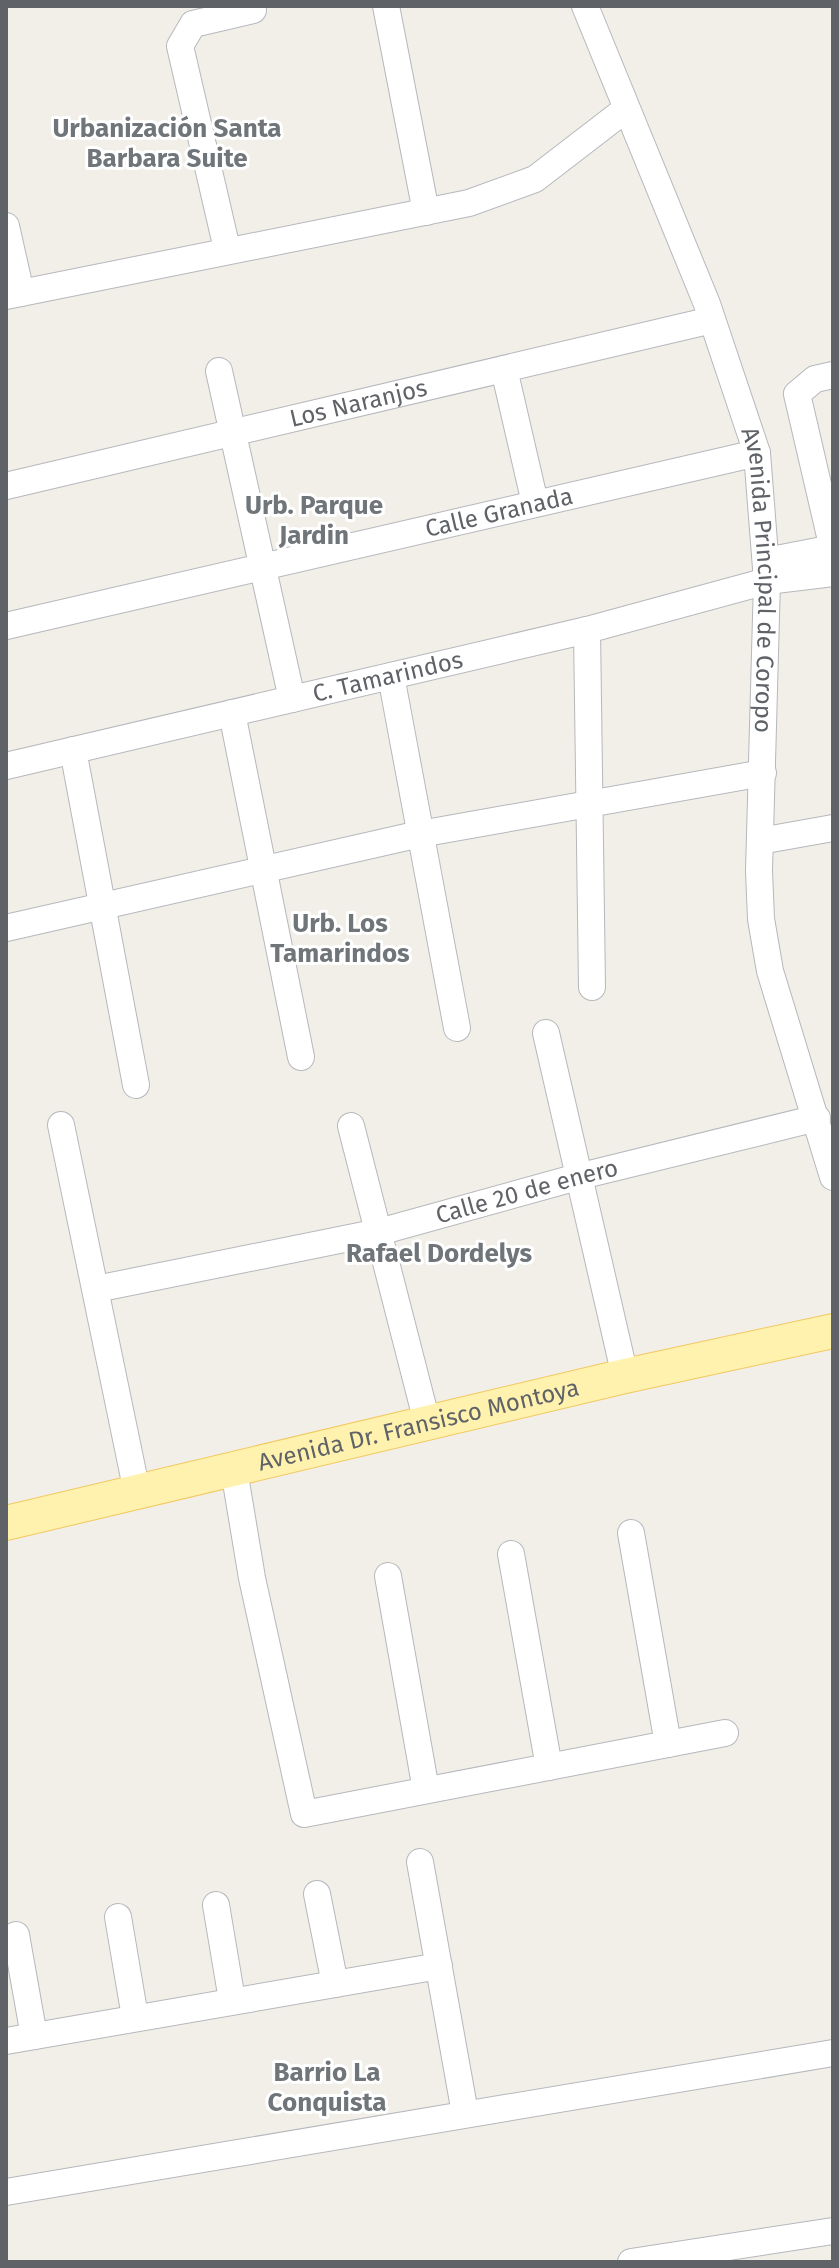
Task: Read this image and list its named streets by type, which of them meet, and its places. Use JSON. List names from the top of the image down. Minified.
{"streets":{"main road":["Avenida Dr. Fransisco Montoya"],"street":["Los Naranjos","Calle Granada","Avenida Principal de Coropo","C. Tamarindos","Calle 20 de enero"]},"crossings":[["Los Naranjos","Avenida Principal de Coropo"],["Calle Granada","Avenida Principal de Coropo"],["Avenida Principal de Coropo","C. Tamarindos"],["Avenida Principal de Coropo","Calle 20 de enero"]],"districts":["Urbanización Santa Barbara Suite","Urb. Parque Jardin","Urb. Los Tamarindos","Rafael Dordelys","Barrio La Conquista"]}
